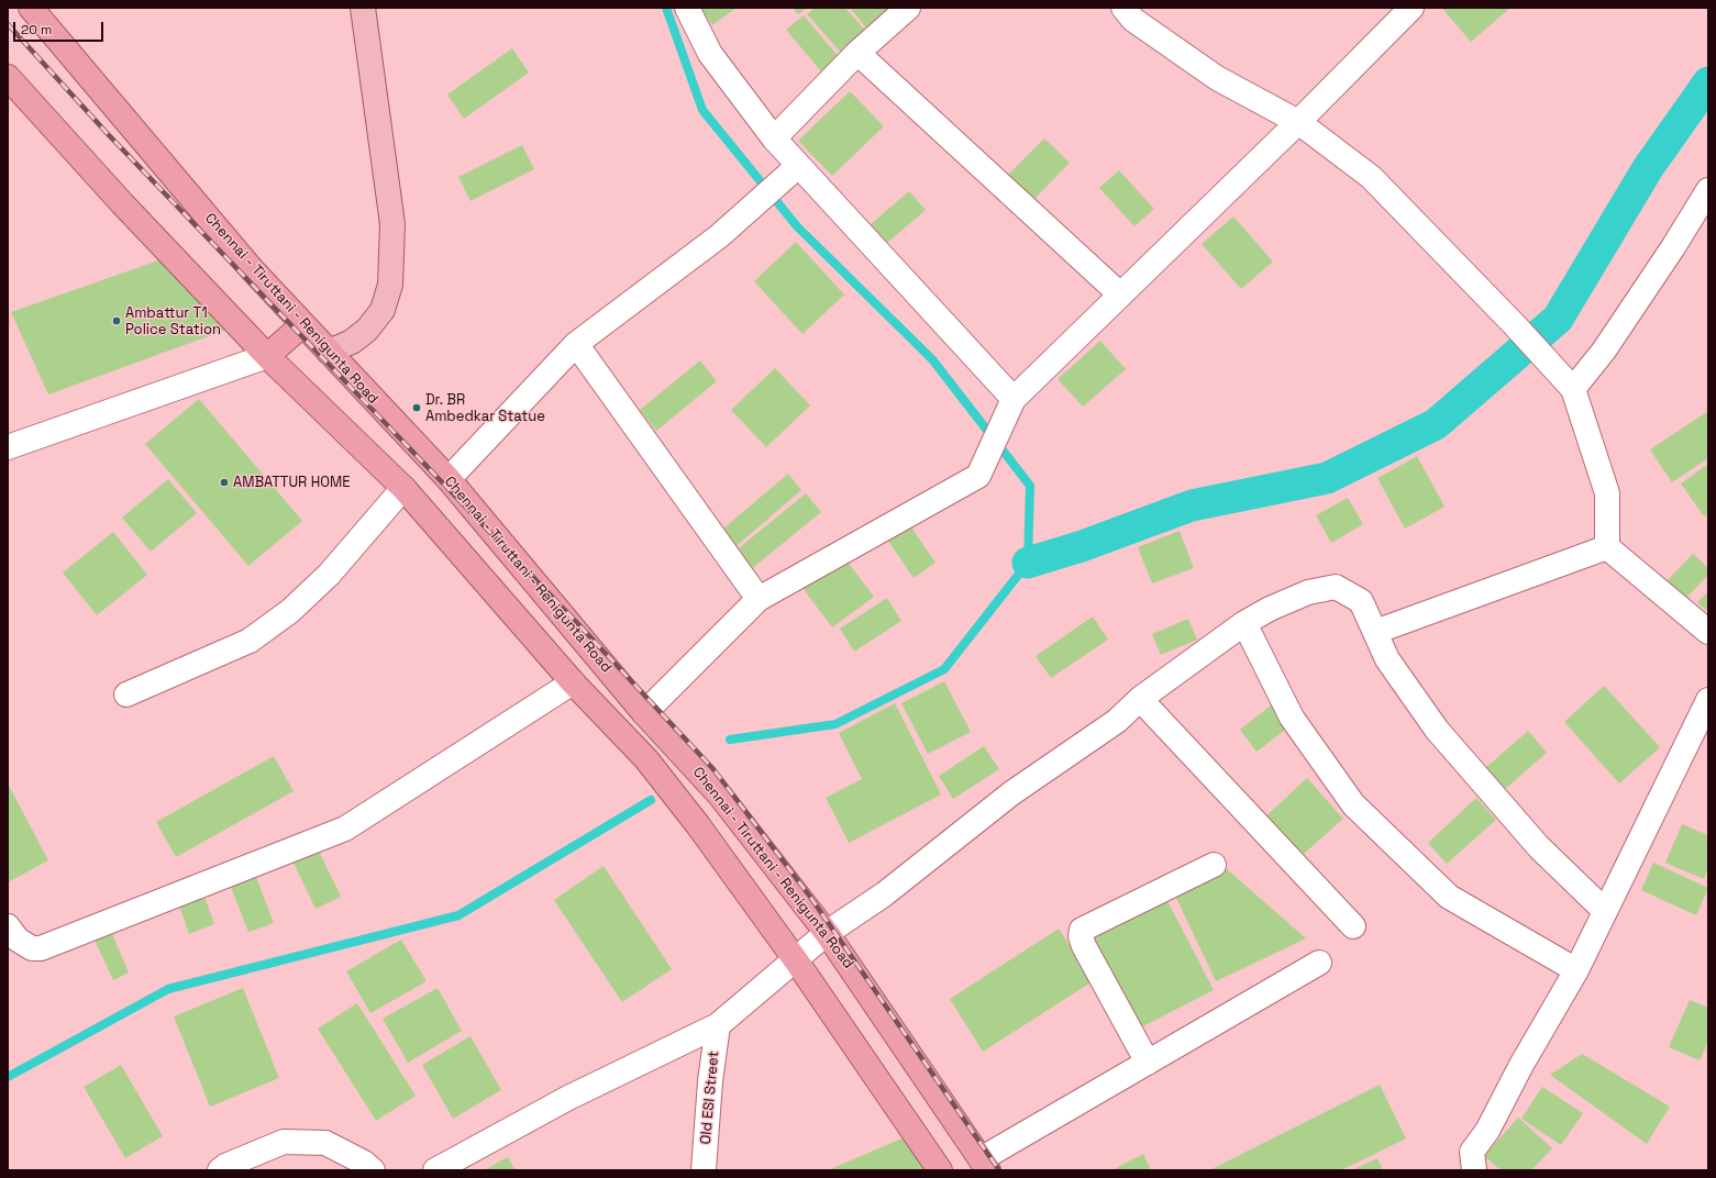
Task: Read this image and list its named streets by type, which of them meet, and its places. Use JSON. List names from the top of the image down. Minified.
{"streets":{"highway":["Chennai - Tiruttani - Renigunta Road"],"street":["Old ESI Street"]},"places":["Ambattur T1 Police Station","Dr. BR Ambedkar Statue","AMBATTUR HOME"],"scale_bar":"20 m"}
